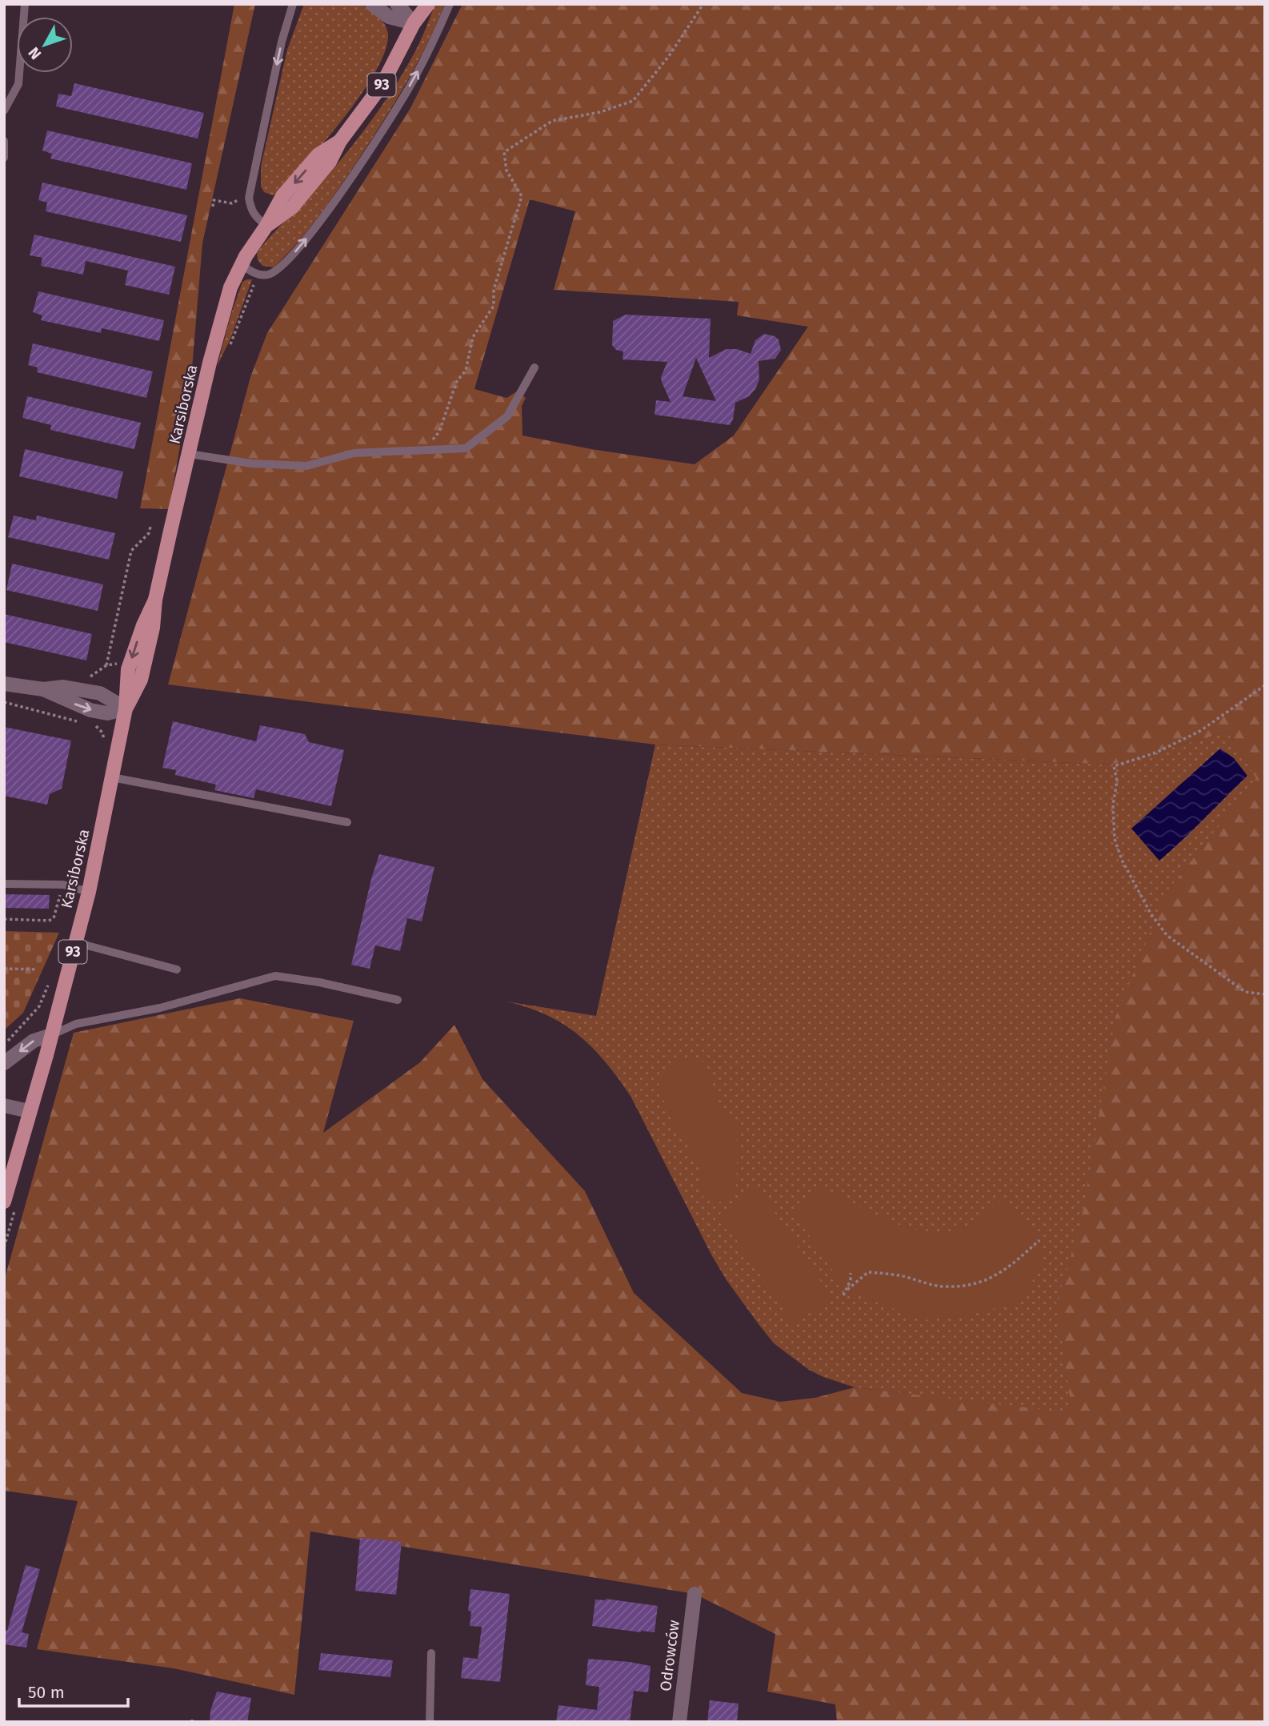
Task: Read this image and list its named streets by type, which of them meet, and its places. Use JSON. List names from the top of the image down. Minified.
{"streets":{"main road":["93","Karsiborska"],"street":["Odrowców"]},"crossings":[["93","Karsiborska"]],"scale_bar":"50 m","north":"bottom left"}
